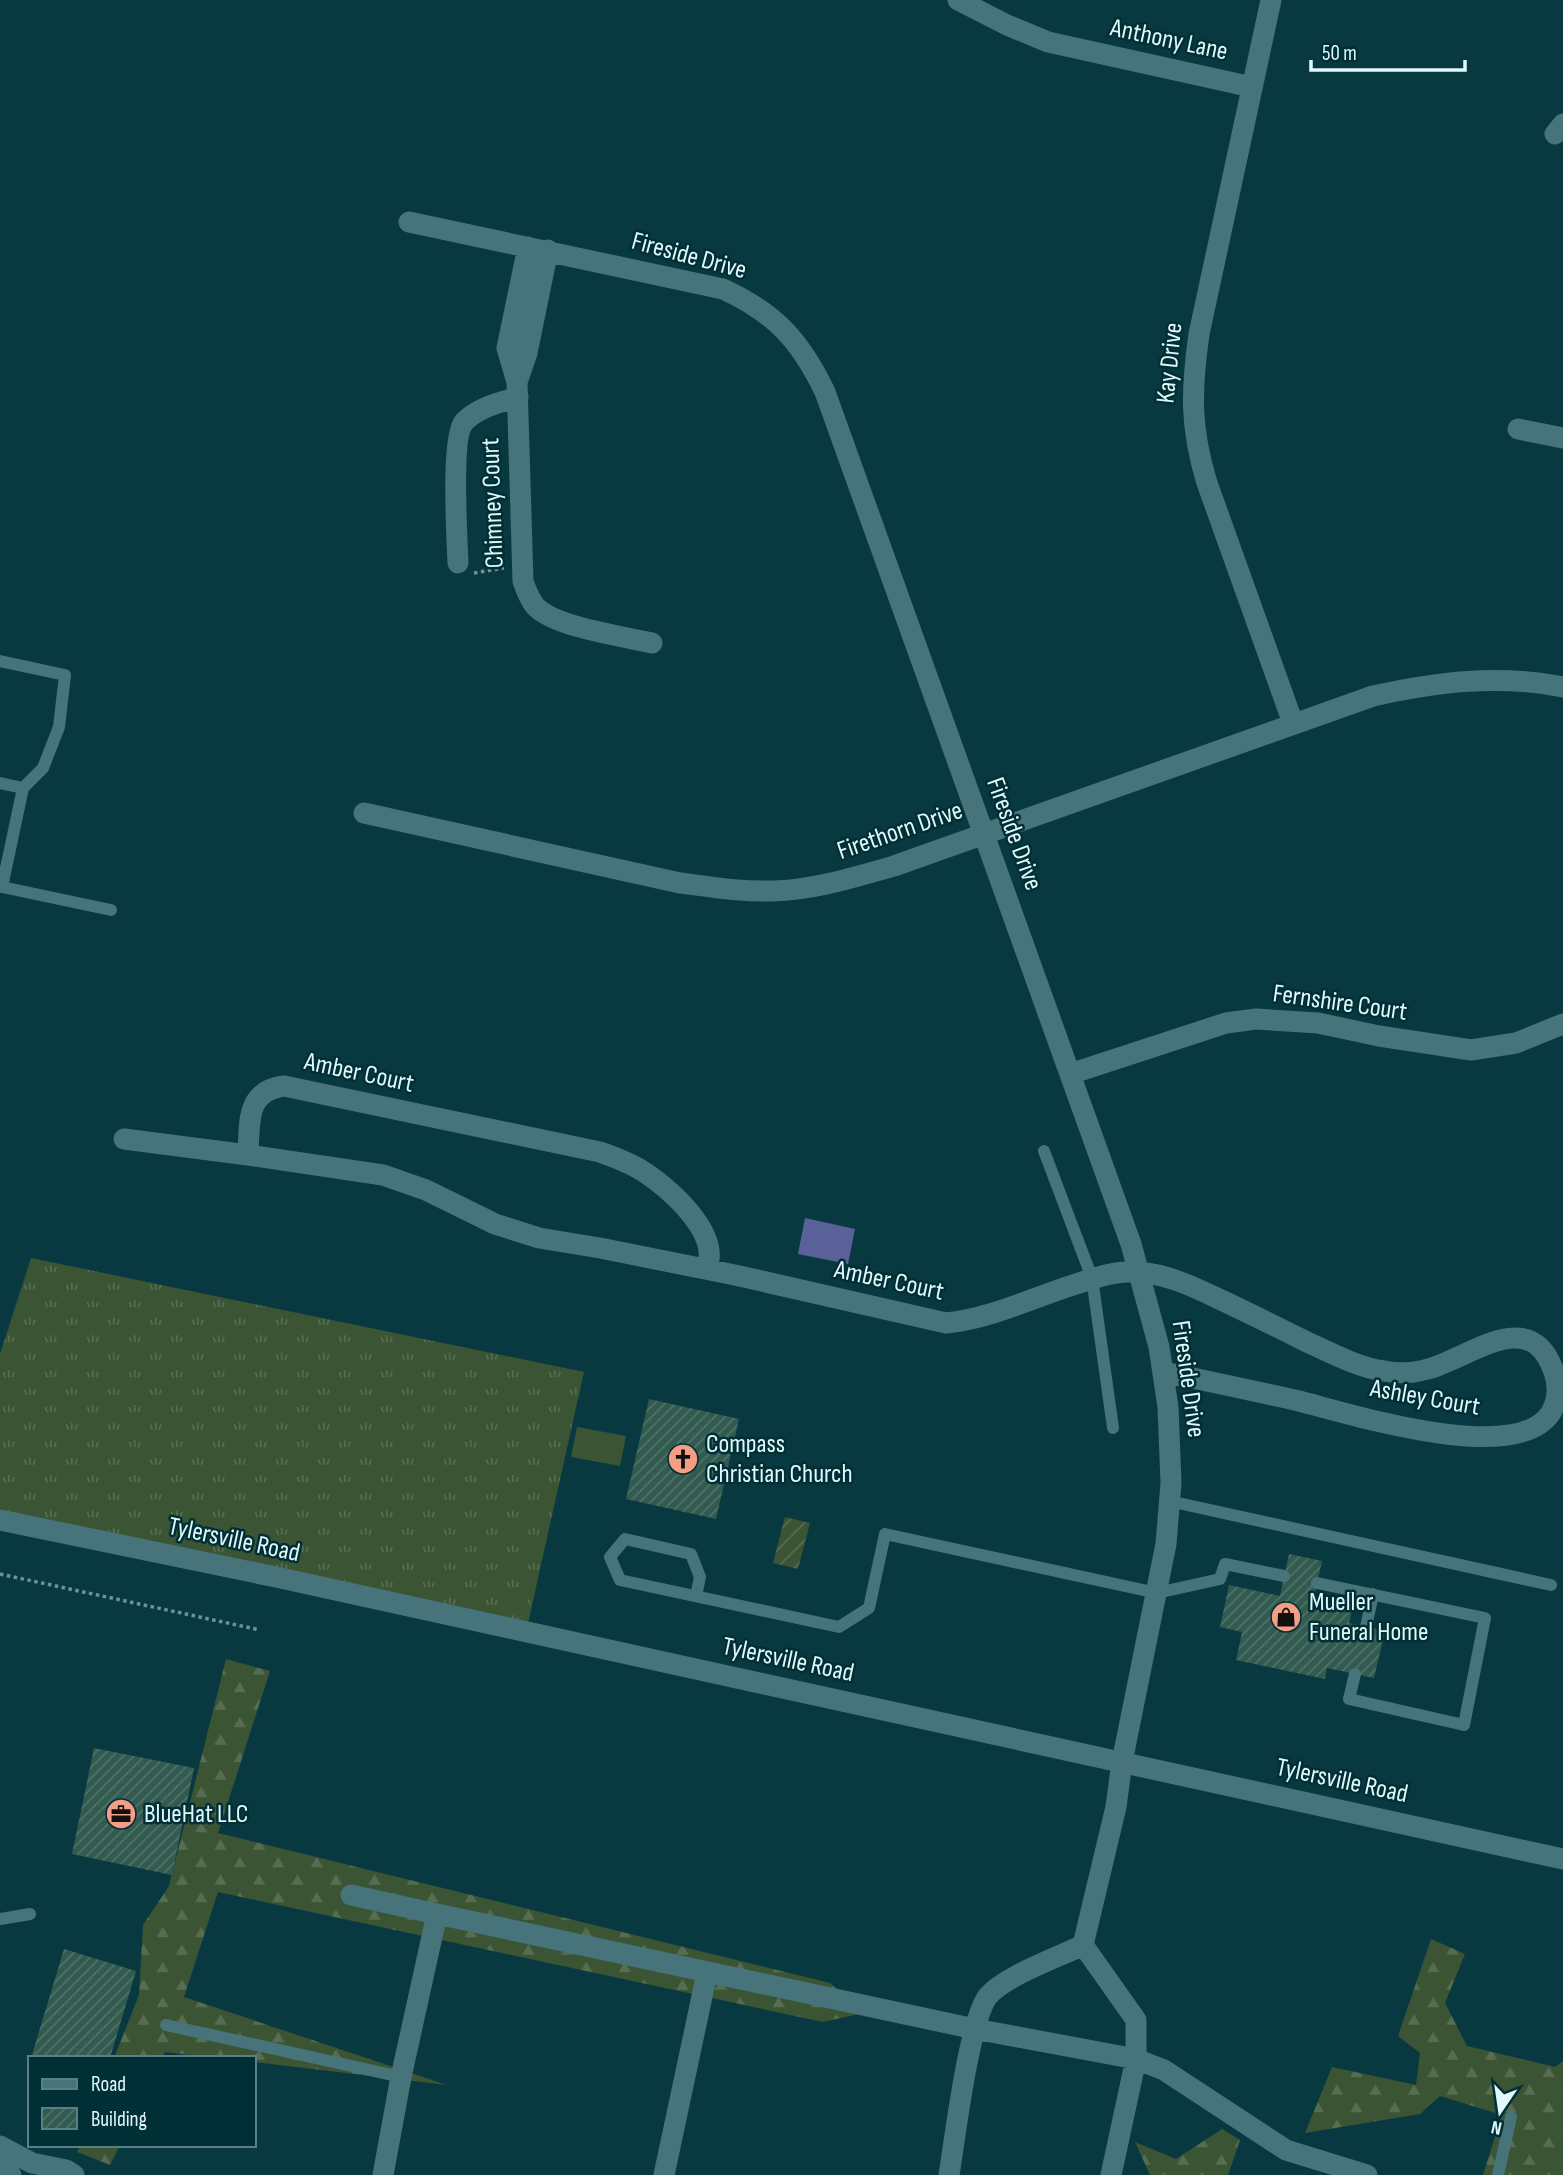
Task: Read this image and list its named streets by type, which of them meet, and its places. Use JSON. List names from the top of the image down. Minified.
{"streets":{"street":["Anthony Lane","Fireside Drive","Kay Drive","Chimney Court","Firethorn Drive","Fernshire Court","Amber Court","Ashley Court","Tylersville Road"]},"crossings":[["Anthony Lane","Kay Drive"],["Fireside Drive","Chimney Court"],["Fireside Drive","Firethorn Drive"],["Fireside Drive","Fernshire Court"],["Fireside Drive","Amber Court"],["Fireside Drive","Ashley Court"],["Fireside Drive","Tylersville Road"],["Kay Drive","Firethorn Drive"],["Amber Court","Ashley Court"]],"places":{"church":["Compass Christian Church"],"shop":["Mueller Funeral Home"],"office":["BlueHat LLC"]},"legend":["Road","Building"],"scale_bar":"50 m","north":"bottom"}
